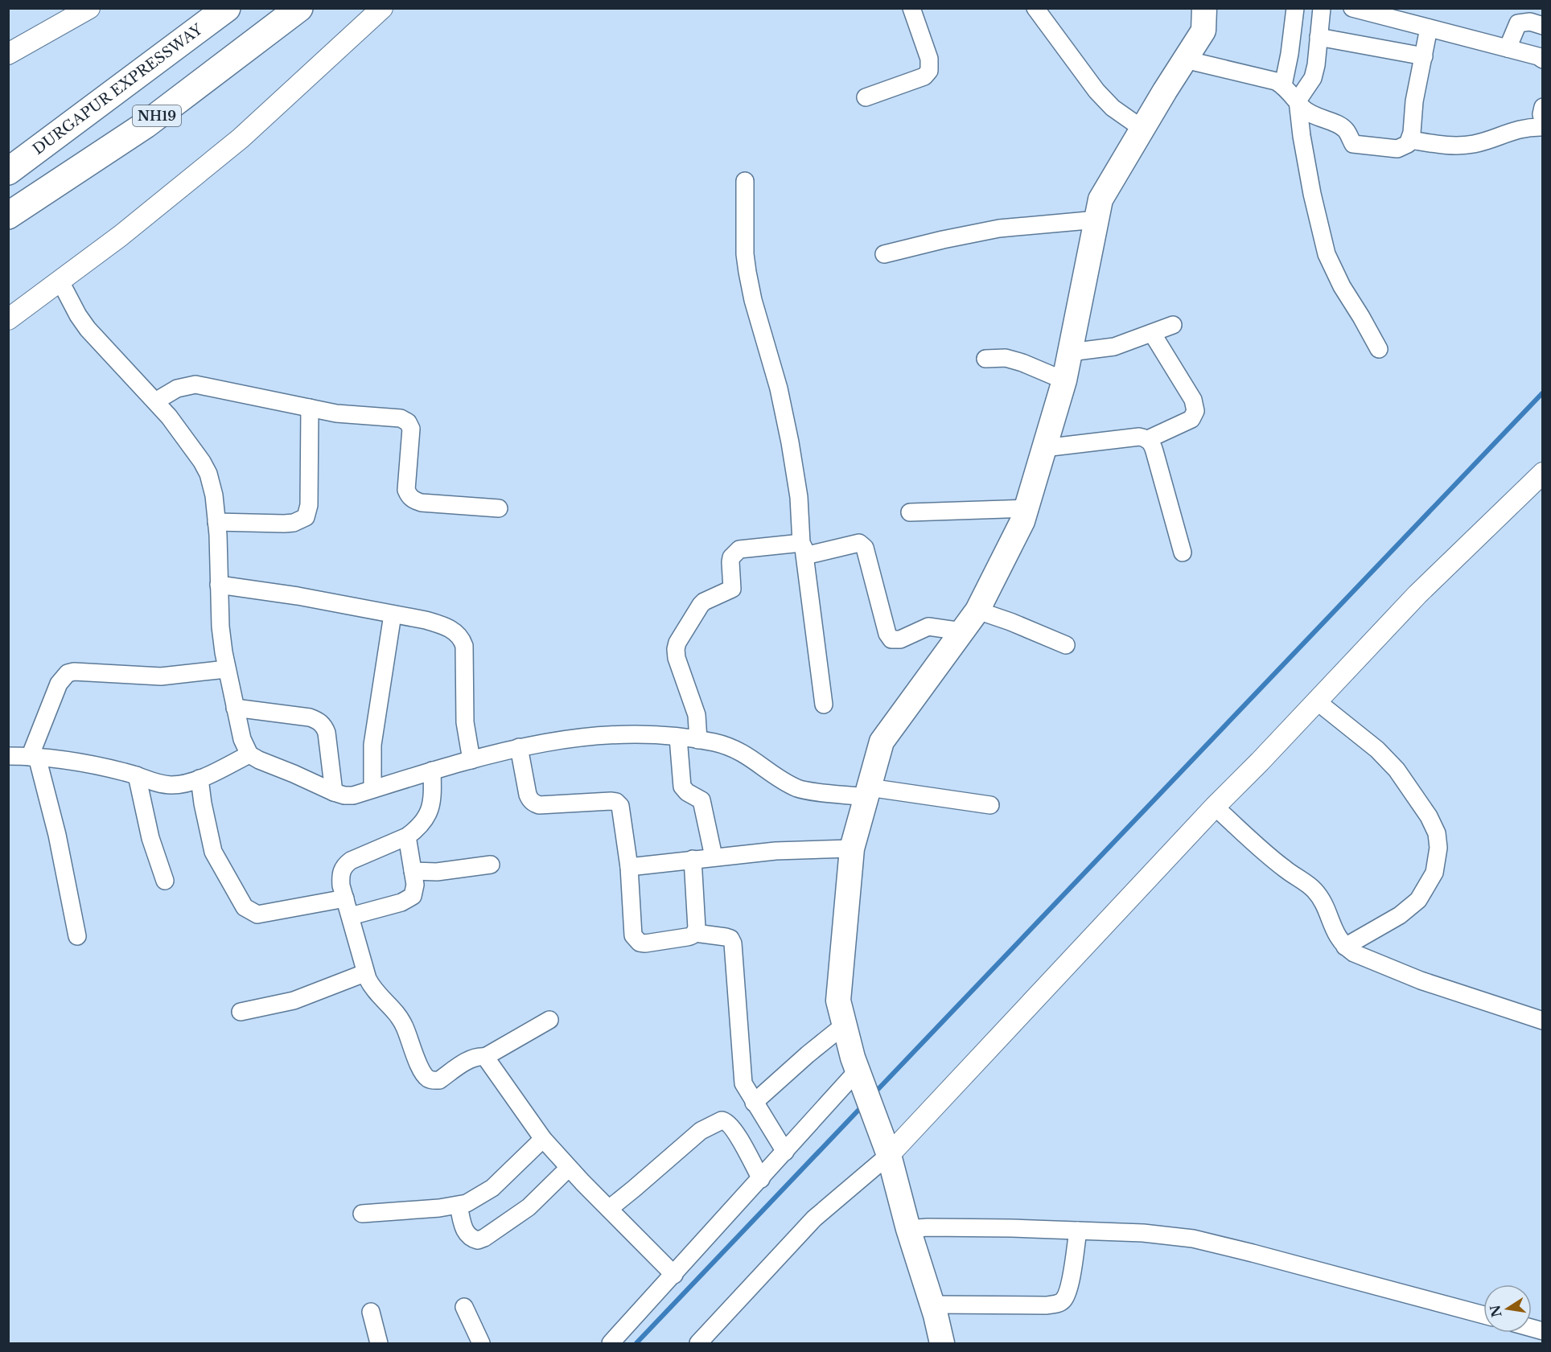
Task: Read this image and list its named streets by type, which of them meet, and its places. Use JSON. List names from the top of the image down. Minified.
{"streets":{"highway":["DURGAPUR EXPRESSWAY","NH19"]},"north":"left"}
